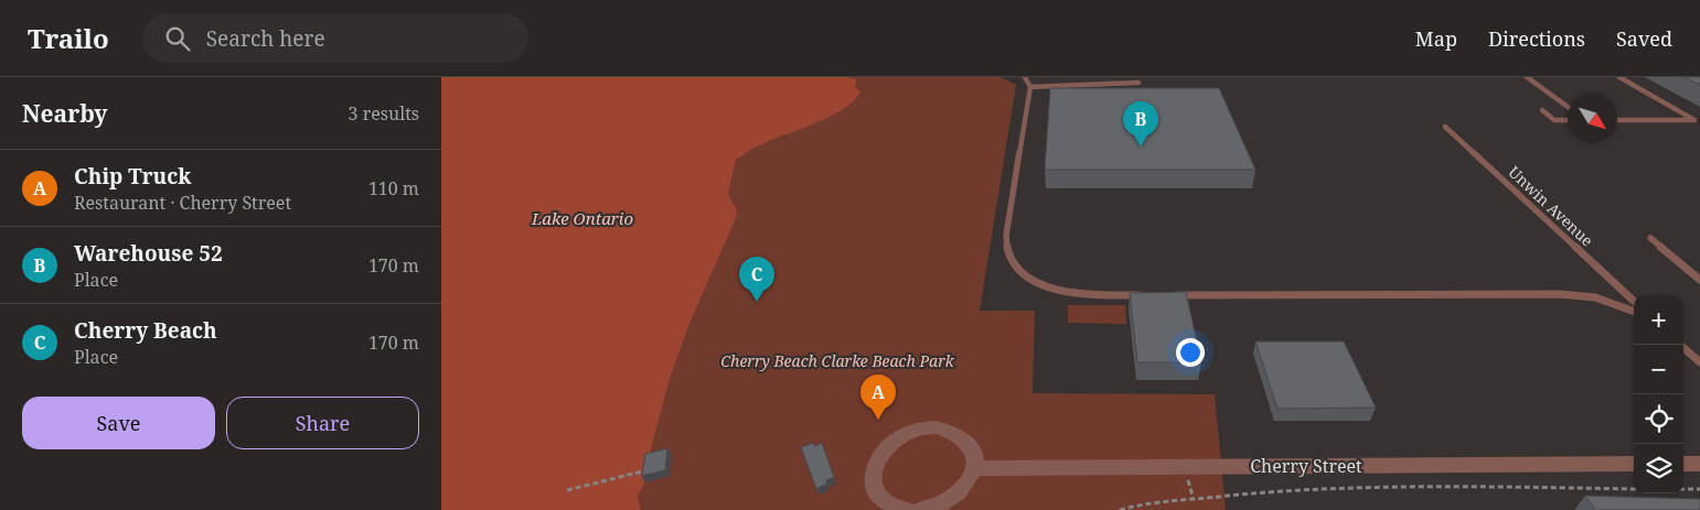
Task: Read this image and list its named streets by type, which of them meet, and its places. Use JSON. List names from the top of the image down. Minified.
{"streets":{"street":["Cherry Street"],"lane":["Unwin Avenue"]},"water":["Lake Ontario"],"parks":["Cherry Beach Clarke Beach Park"],"north":"bottom right","page":{"header":"Trailo","search":"Search here","nav":["Map","Directions","Saved"],"heading":["Nearby","3 results"],"pins":["B","C","A"],"list":[{"mark":"A","name":"Chip Truck","note":"Restaurant · Cherry Street","value":"110 m"},{"mark":"B","name":"Warehouse 52","note":"Place","value":"170 m"},{"mark":"C","name":"Cherry Beach","note":"Place","value":"170 m"}],"map_buttons":["+","−"],"buttons":["Save","Share"]}}
